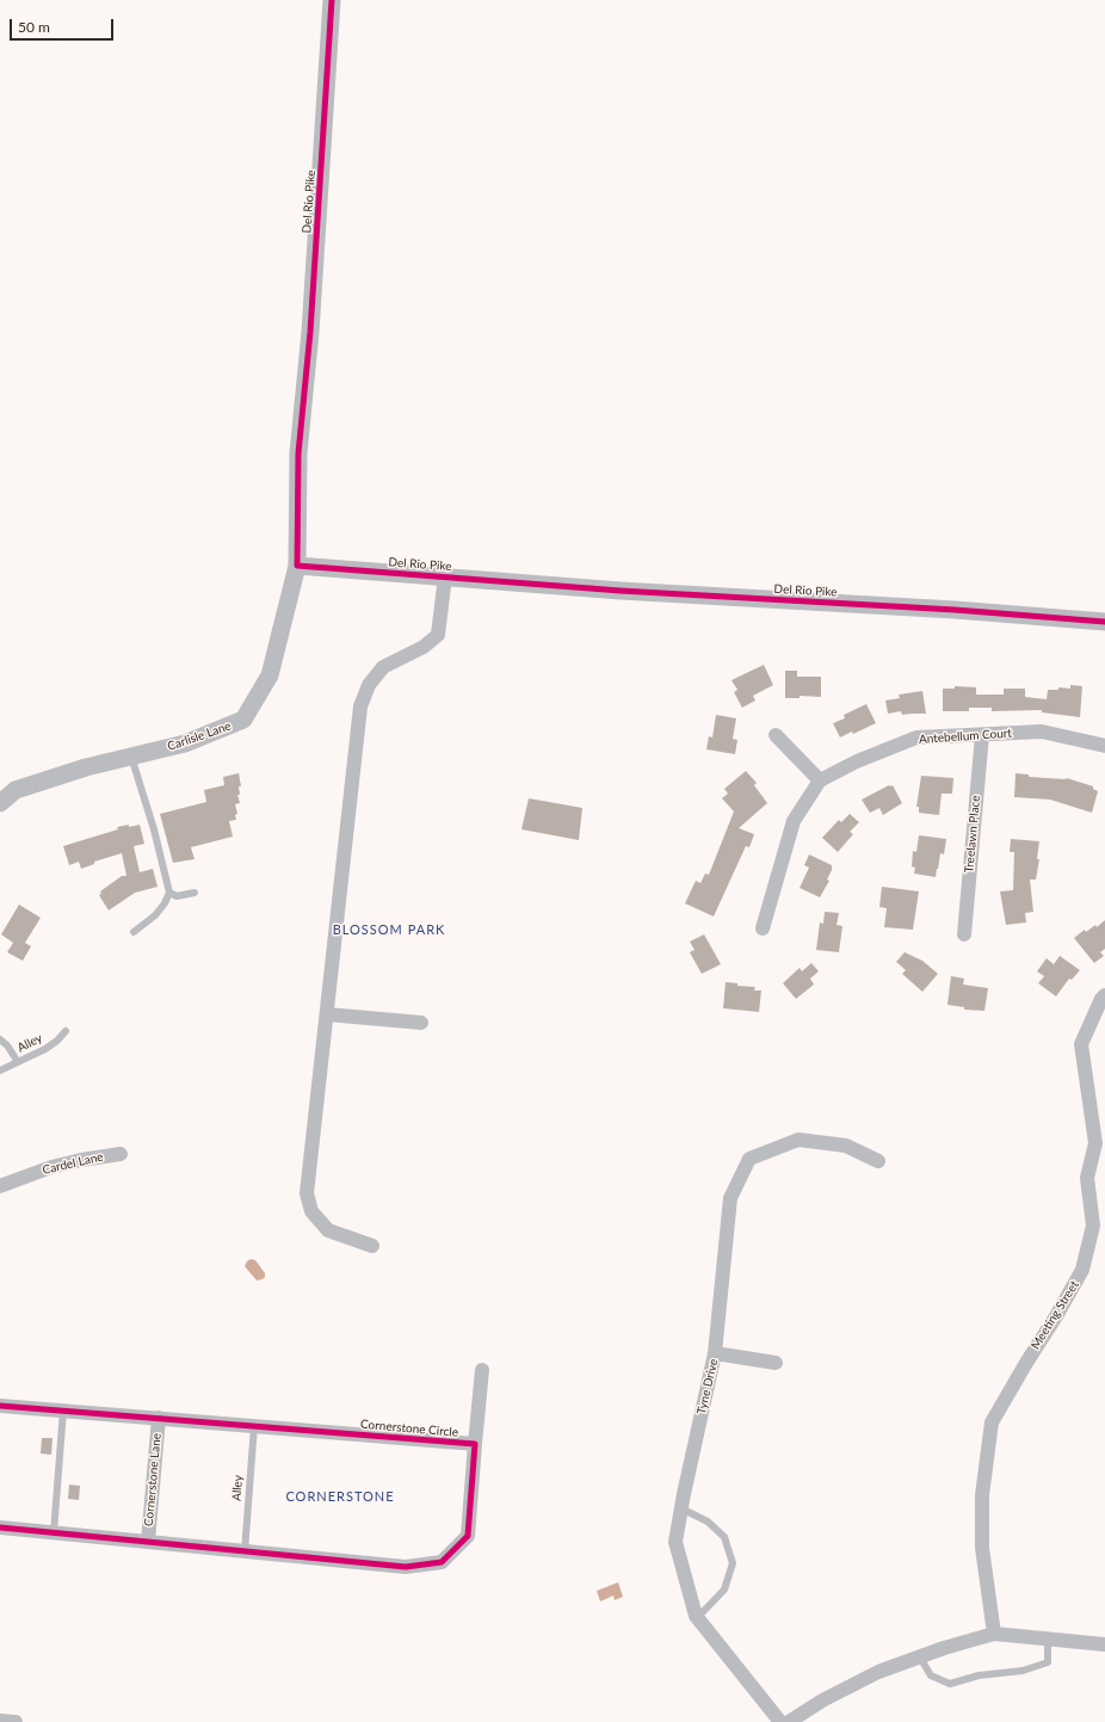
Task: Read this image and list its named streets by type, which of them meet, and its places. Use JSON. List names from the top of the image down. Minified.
{"streets":{"street":["Del Rio Pike","Carlisle Lane","Antebellum Court","Treelawn Place","Cardel Lane","Meeting Street","Tyne Drive","Cornerstone Circle","Cornerstone Lane"],"lane":["Alley"]},"crossings":[["Del Rio Pike","Carlisle Lane"],["Antebellum Court","Treelawn Place"],["Alley","Cornerstone Circle"],["Cornerstone Circle","Cornerstone Lane"]],"districts":["BLOSSOM PARK","CORNERSTONE"],"scale_bar":"50 m"}
